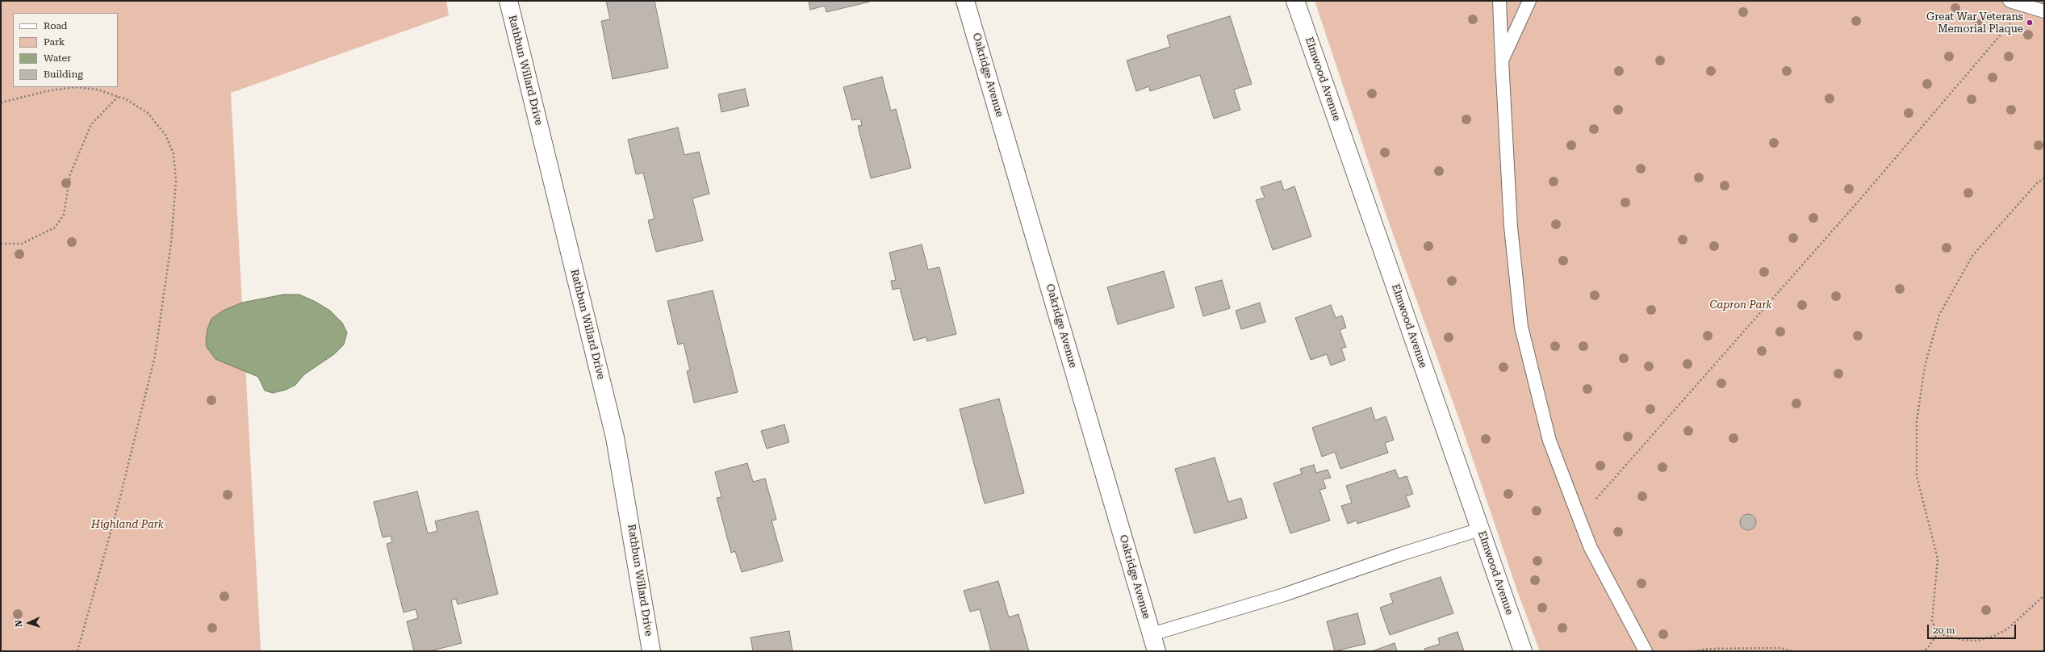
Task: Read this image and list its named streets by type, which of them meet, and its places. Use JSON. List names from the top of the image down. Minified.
{"streets":{"street":["Rathbun Willard Drive","Oakridge Avenue","Elmwood Avenue"]},"parks":["Capron Park","Highland Park"],"places":["Great War Veterans Memorial Plaque"],"legend":["Road","Park","Water","Building"],"scale_bar":"20 m","north":"left"}
